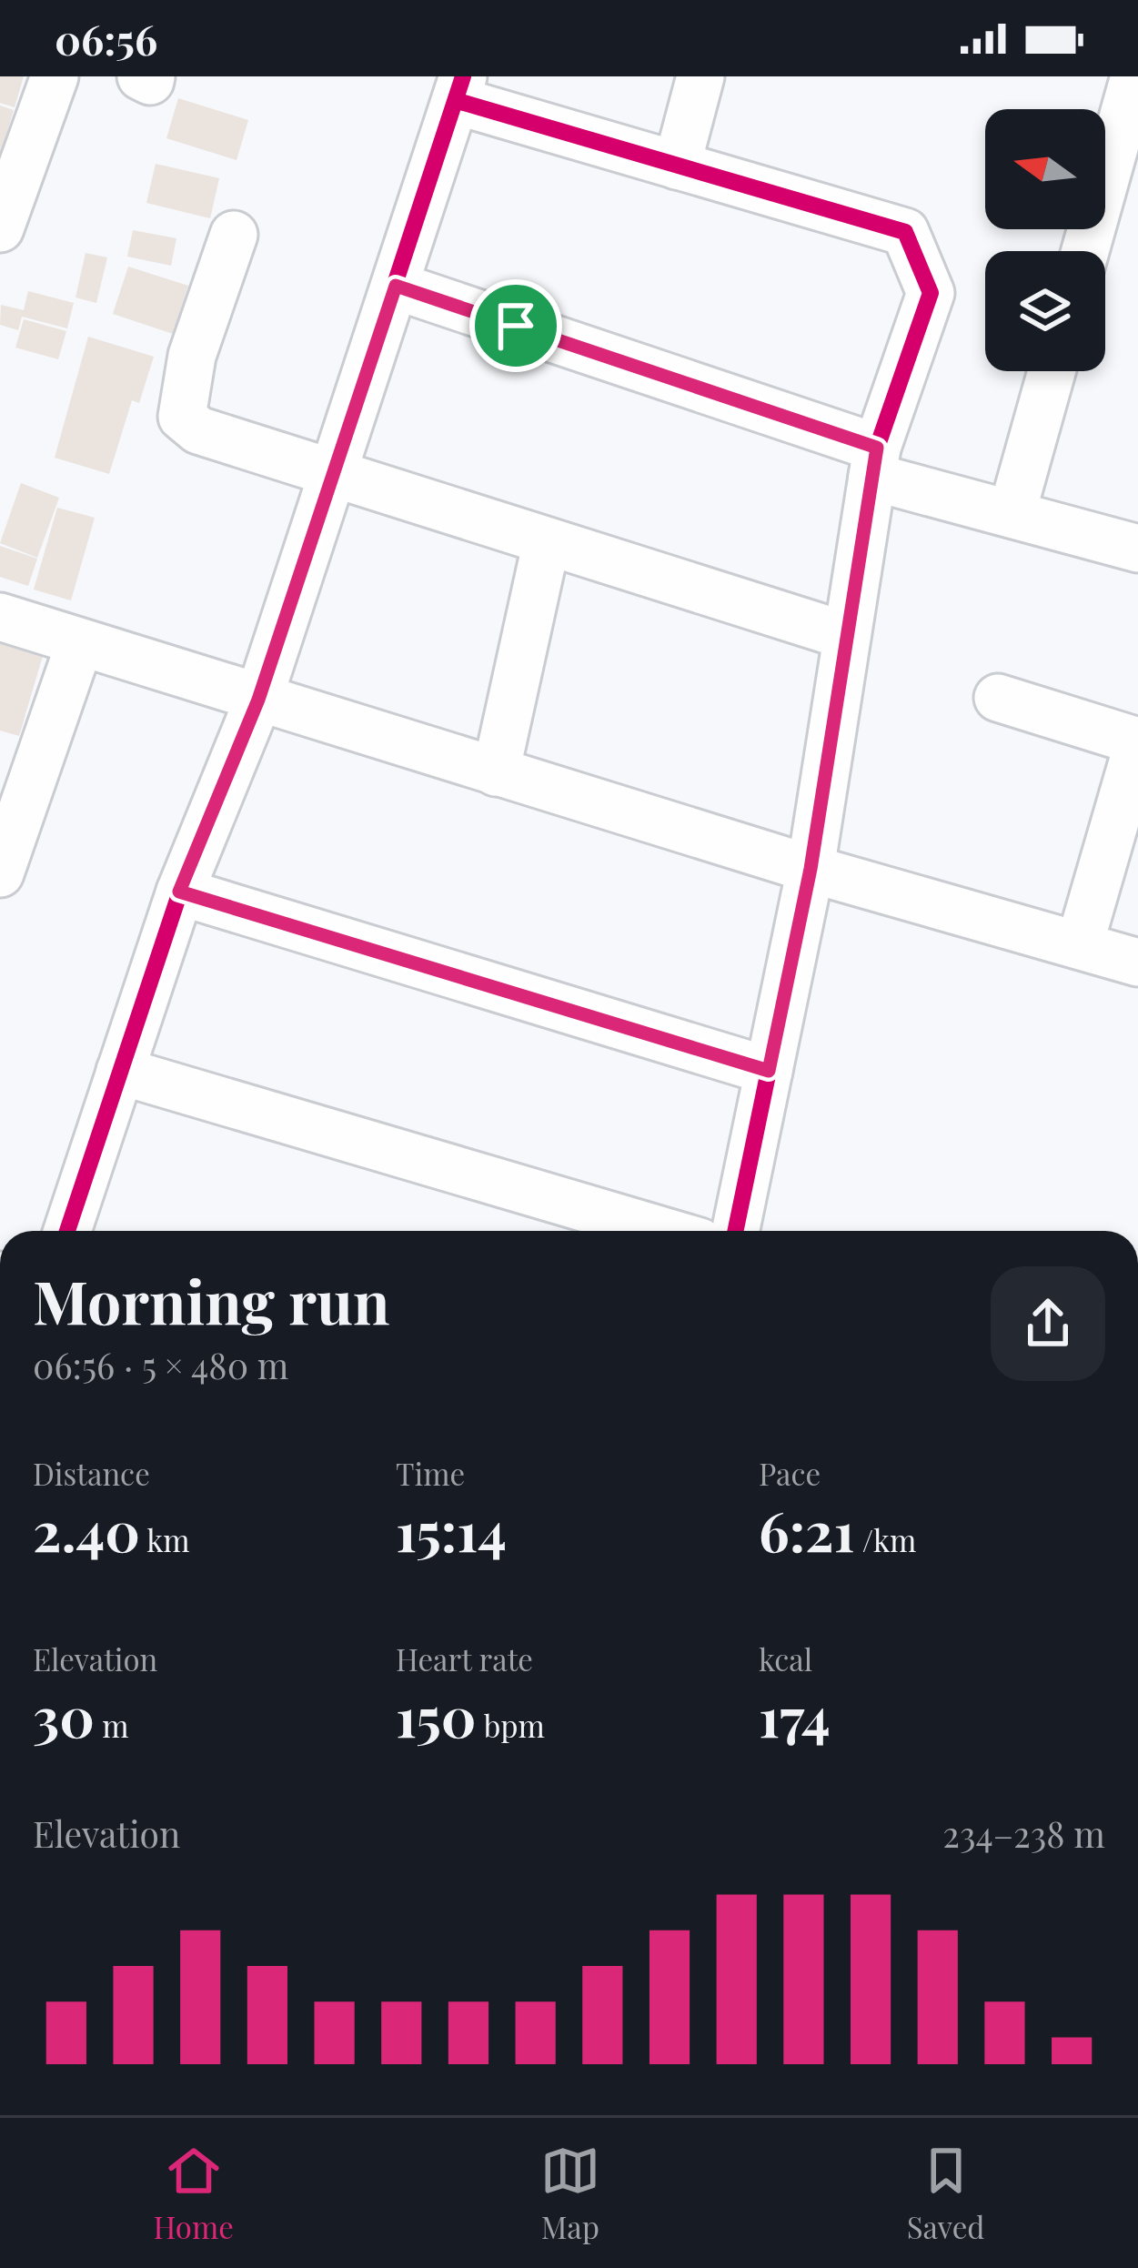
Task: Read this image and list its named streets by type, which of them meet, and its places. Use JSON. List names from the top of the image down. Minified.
{"north":"left","page":{"status":"06:56","heading":["Morning run","06:56 · 5 × 480 m"],"stats":[["Distance","2.40 km"],["Time","15:14"],["Pace","6:21 /km"],["Elevation","30 m"],["Heart rate","150 bpm"],["kcal","174"]],"chart":["Elevation","234–238 m"],"tabs":["Home","Map","Saved"]}}
